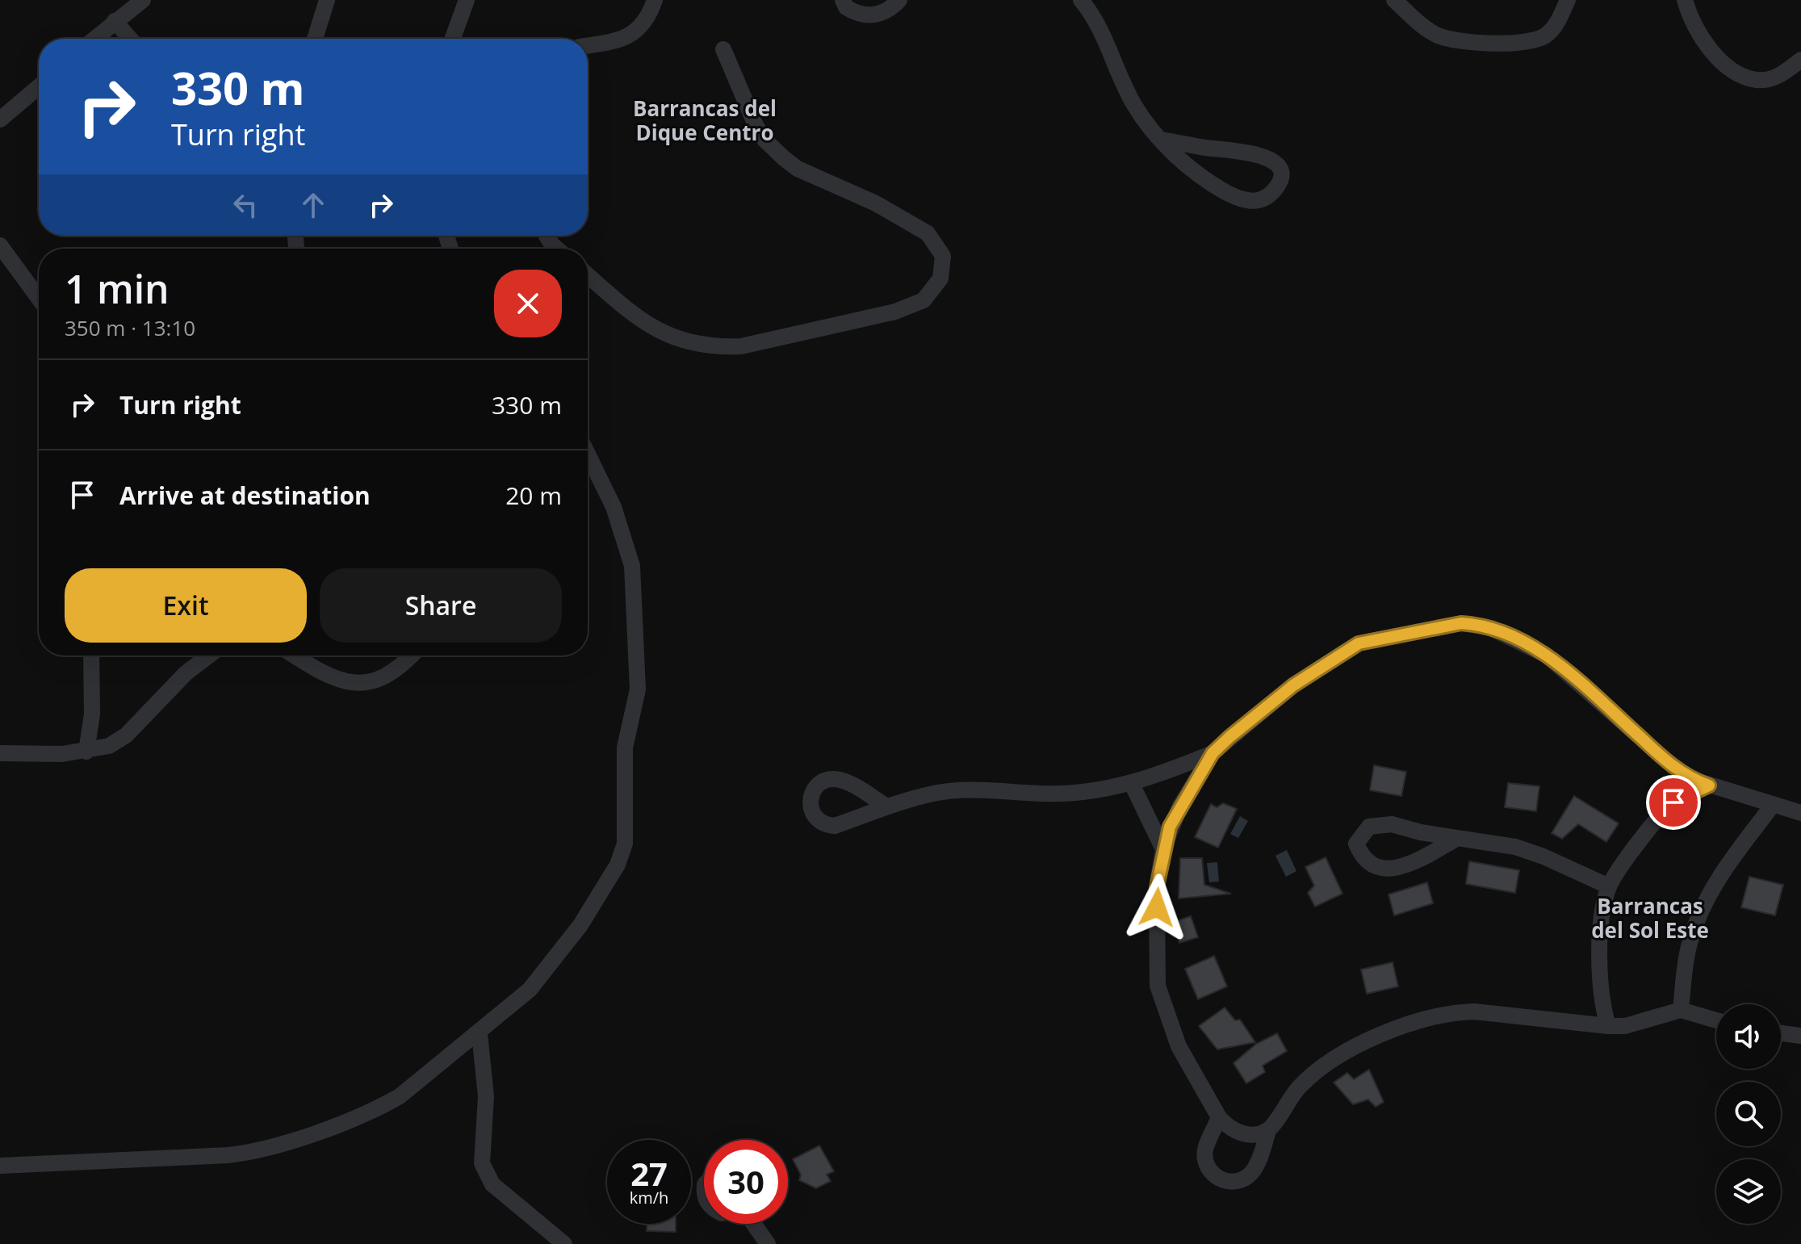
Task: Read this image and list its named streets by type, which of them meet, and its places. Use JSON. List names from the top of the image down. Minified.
{"districts":["Barrancas del Dique Centro","Barrancas del Sol Este"],"page":{"turn":["330 m","Turn right"],"heading":["1 min","350 m · 13:10"],"list":[{"name":"Turn right","value":"330 m"},{"name":"Arrive at destination","value":"20 m"}],"buttons":["Exit","Share"],"speed":"27 km/h","limit":"30"}}
